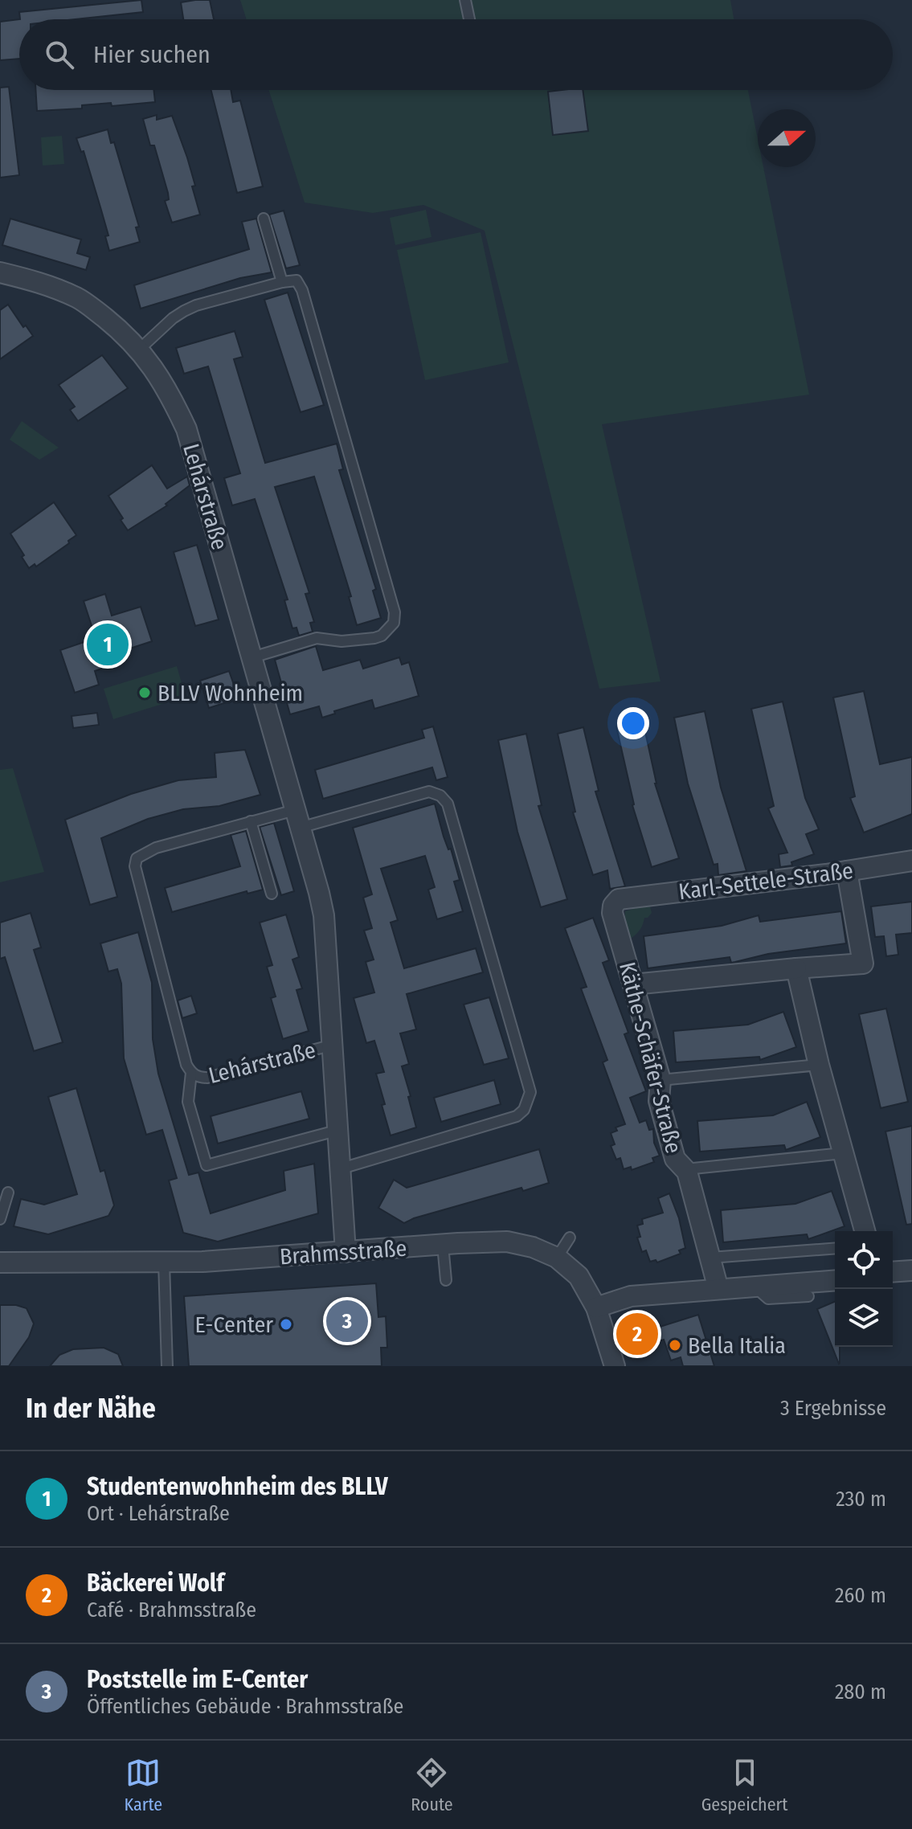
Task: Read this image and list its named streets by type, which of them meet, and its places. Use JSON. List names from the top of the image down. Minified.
{"streets":{"street":["Lehárstraße","Karl-Settele-Straße","Käthe-Schäfer-Straße","Brahmsstraße"]},"crossings":[["Lehárstraße","Brahmsstraße"],["Karl-Settele-Straße","Käthe-Schäfer-Straße"]],"places":["BLLV Wohnheim","E-Center","Bella Italia"],"north":"right","page":{"search":"Hier suchen","pins":["1","3","2"],"heading":["In der Nähe","3 Ergebnisse"],"list":[{"mark":"1","name":"Studentenwohnheim des BLLV","note":"Ort · Lehárstraße","value":"230 m"},{"mark":"2","name":"Bäckerei Wolf","note":"Café · Brahmsstraße","value":"260 m"},{"mark":"3","name":"Poststelle im E-Center","note":"Öffentliches Gebäude · Brahmsstraße","value":"280 m"}],"nav":["Karte","Route","Gespeichert"]}}
